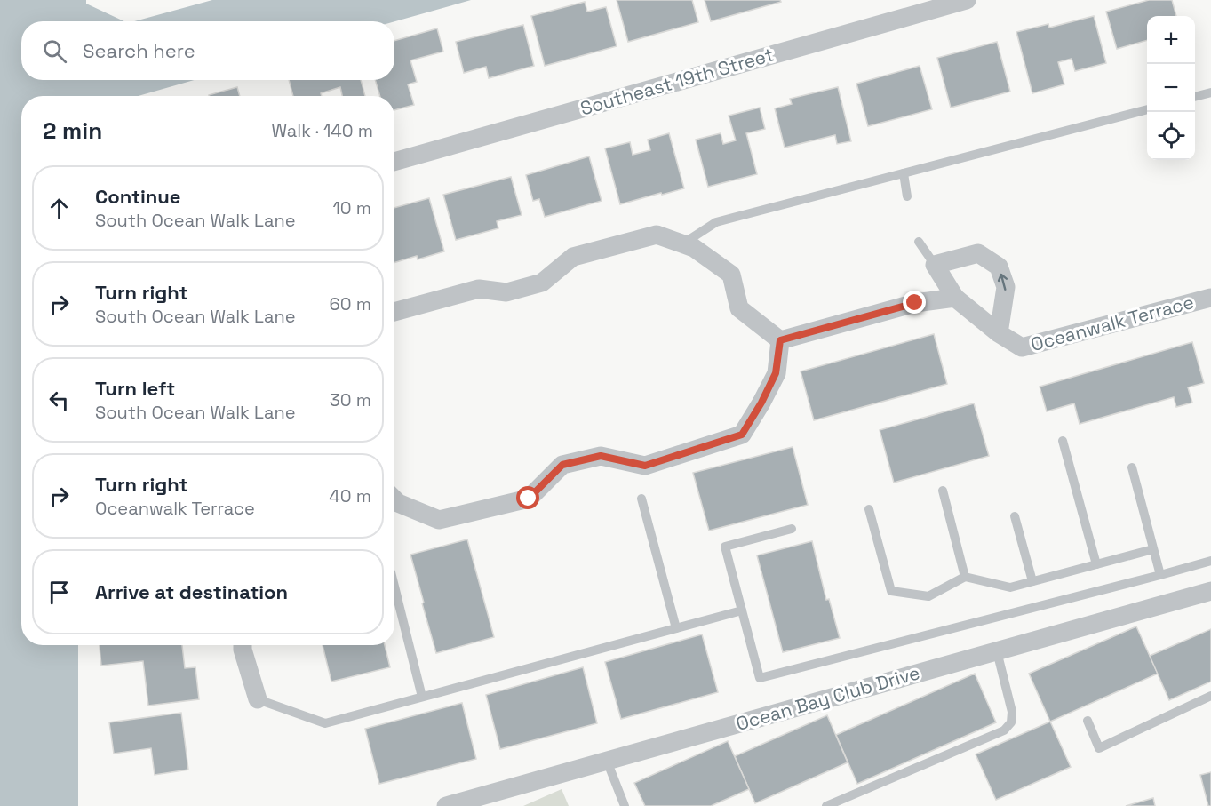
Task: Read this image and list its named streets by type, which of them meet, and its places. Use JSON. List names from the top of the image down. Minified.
{"streets":{"street":["Southeast 19th Street","Oceanwalk Terrace","Ocean Bay Club Drive"]},"page":{"map_buttons":["+","−"],"search":"Search here","heading":["2 min","Walk · 140 m"],"list":[["Continue","South Ocean Walk Lane","10 m"],["Turn right","South Ocean Walk Lane","60 m"],["Turn left","South Ocean Walk Lane","30 m"],["Turn right","Oceanwalk Terrace","40 m"],"Arrive at destination"]}}
